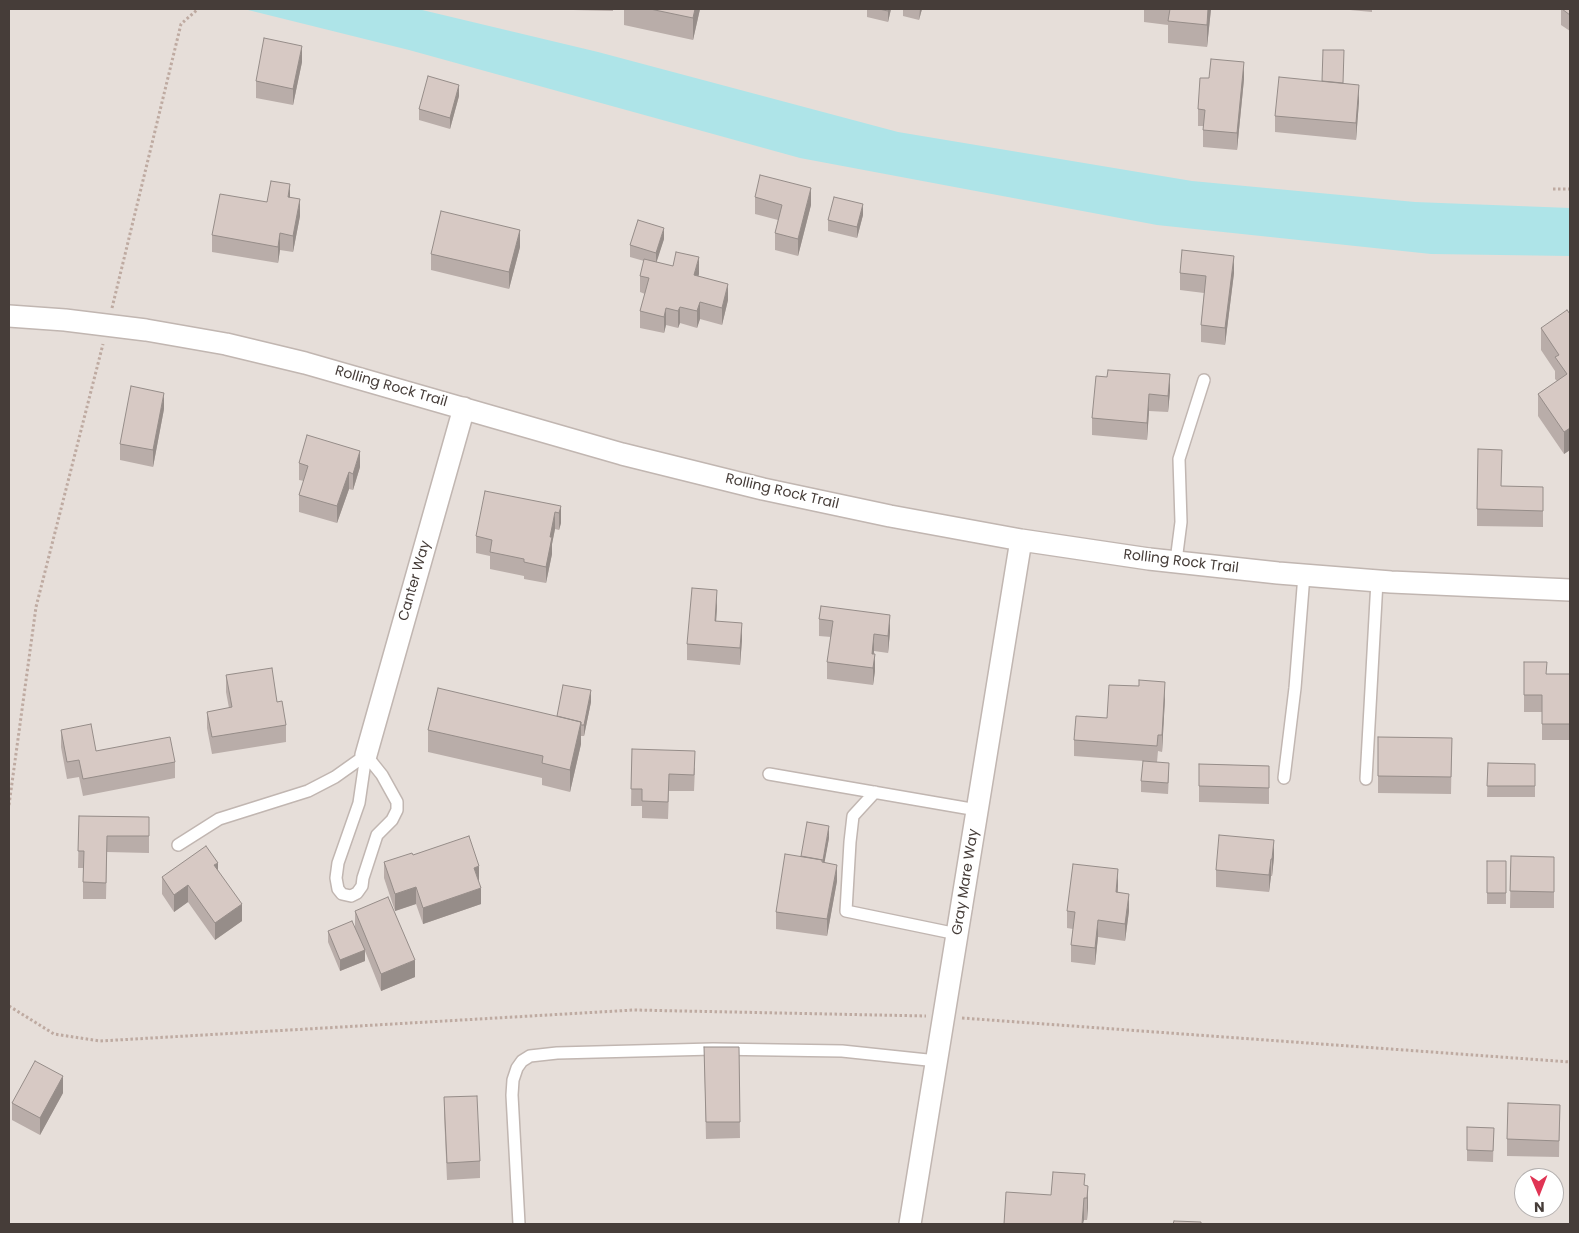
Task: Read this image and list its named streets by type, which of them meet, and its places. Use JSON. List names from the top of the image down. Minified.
{"streets":{"street":["Rolling Rock Trail","Canter Way","Gray Mare Way"]},"crossings":[["Rolling Rock Trail","Canter Way"],["Rolling Rock Trail","Gray Mare Way"]],"north":"bottom"}
